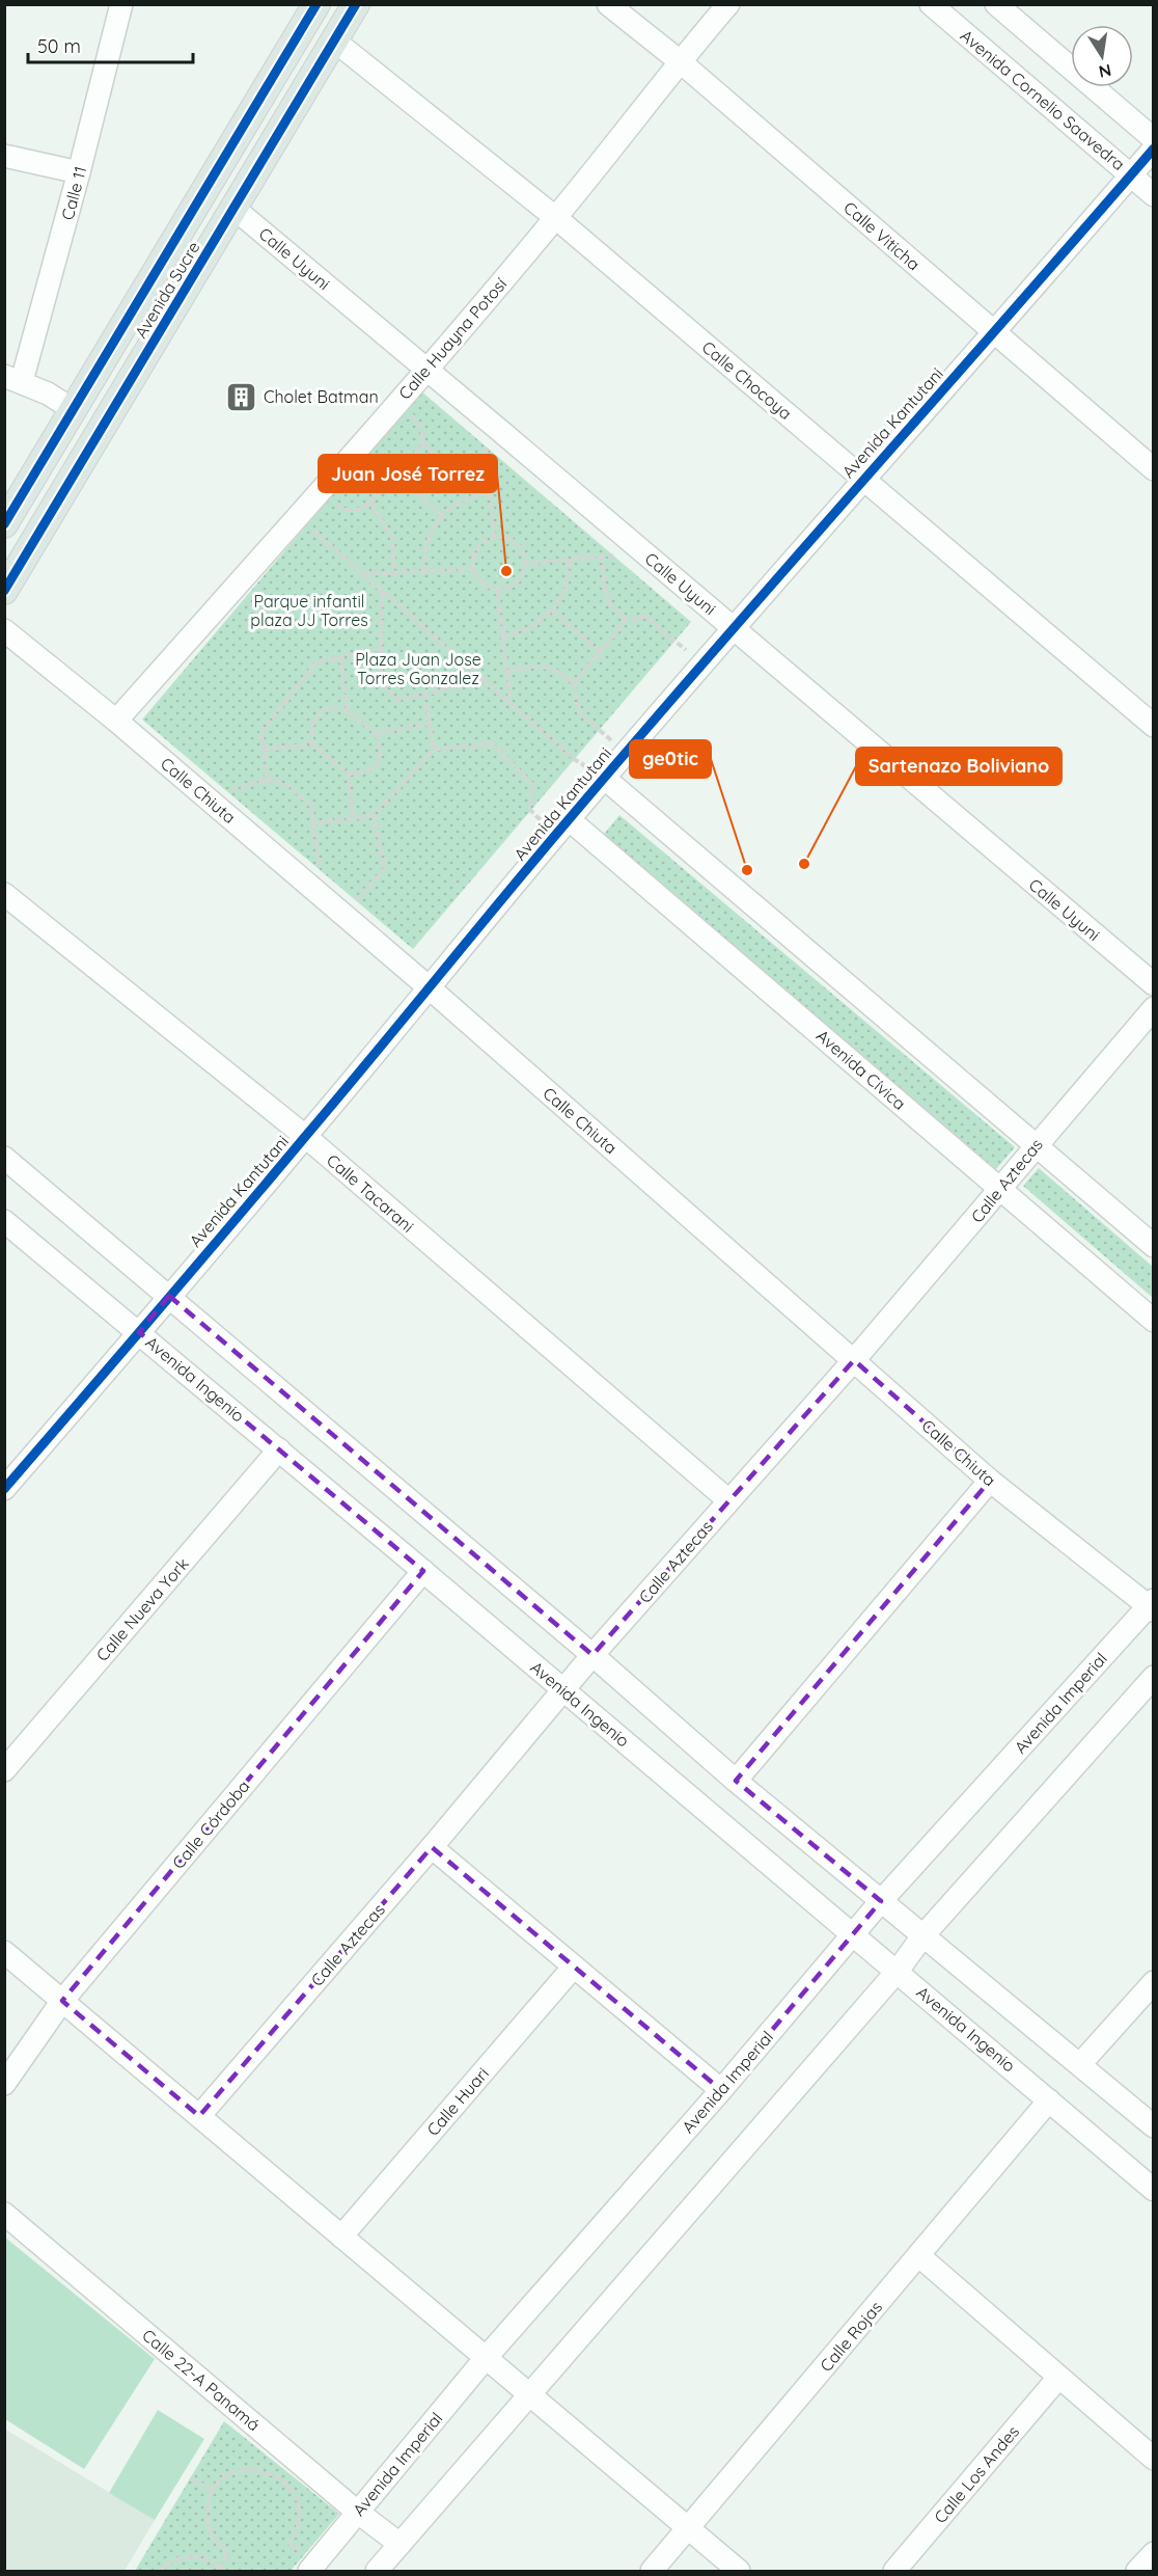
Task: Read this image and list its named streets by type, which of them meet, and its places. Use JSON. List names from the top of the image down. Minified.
{"streets":{"main road":["Avenida Sucre"],"street":["Avenida Cornelio Saavedra","Calle 11","Calle Viticha","Calle Uyuni","Calle Huayna Potosí","Calle Chocoya","Avenida Kantutani","Calle Chiuta","Avenida Cívica","Calle Aztecas","Calle Tacarani","Avenida Ingenio","Calle Nueva York","Avenida Imperial","Calle Córdoba","Calle Huari","Calle Rojas","Calle 22-A Panamá","Calle Los Andes"]},"crossings":[["Avenida Cornelio Saavedra","Avenida Kantutani"],["Calle Viticha","Calle Huayna Potosí"],["Calle Viticha","Avenida Kantutani"],["Calle Uyuni","Avenida Sucre"],["Calle Uyuni","Calle Huayna Potosí"],["Calle Uyuni","Avenida Kantutani"],["Avenida Sucre","Calle Chocoya"],["Calle Huayna Potosí","Calle Chocoya"],["Calle Huayna Potosí","Calle Chiuta"],["Calle Chocoya","Avenida Kantutani"],["Avenida Kantutani","Calle Chiuta"],["Avenida Kantutani","Avenida Cívica"],["Avenida Kantutani","Calle Tacarani"],["Avenida Kantutani","Avenida Ingenio"],["Calle Chiuta","Calle Aztecas"],["Calle Chiuta","Avenida Imperial"],["Avenida Cívica","Calle Aztecas"],["Calle Aztecas","Calle Tacarani"],["Calle Aztecas","Avenida Ingenio"],["Avenida Ingenio","Calle Nueva York"],["Avenida Ingenio","Avenida Imperial"],["Avenida Ingenio","Calle Córdoba"],["Avenida Ingenio","Calle Rojas"],["Avenida Imperial","Calle 22-A Panamá"]],"parks":["Parque infantil plaza JJ Torres","Plaza Juan Jose Torres Gonzalez"],"places":{"building":["Cholet Batman"],"other":["Juan José Torrez","Sartenazo Boliviano","ge0tic"]},"scale_bar":"50 m","north":"bottom"}
